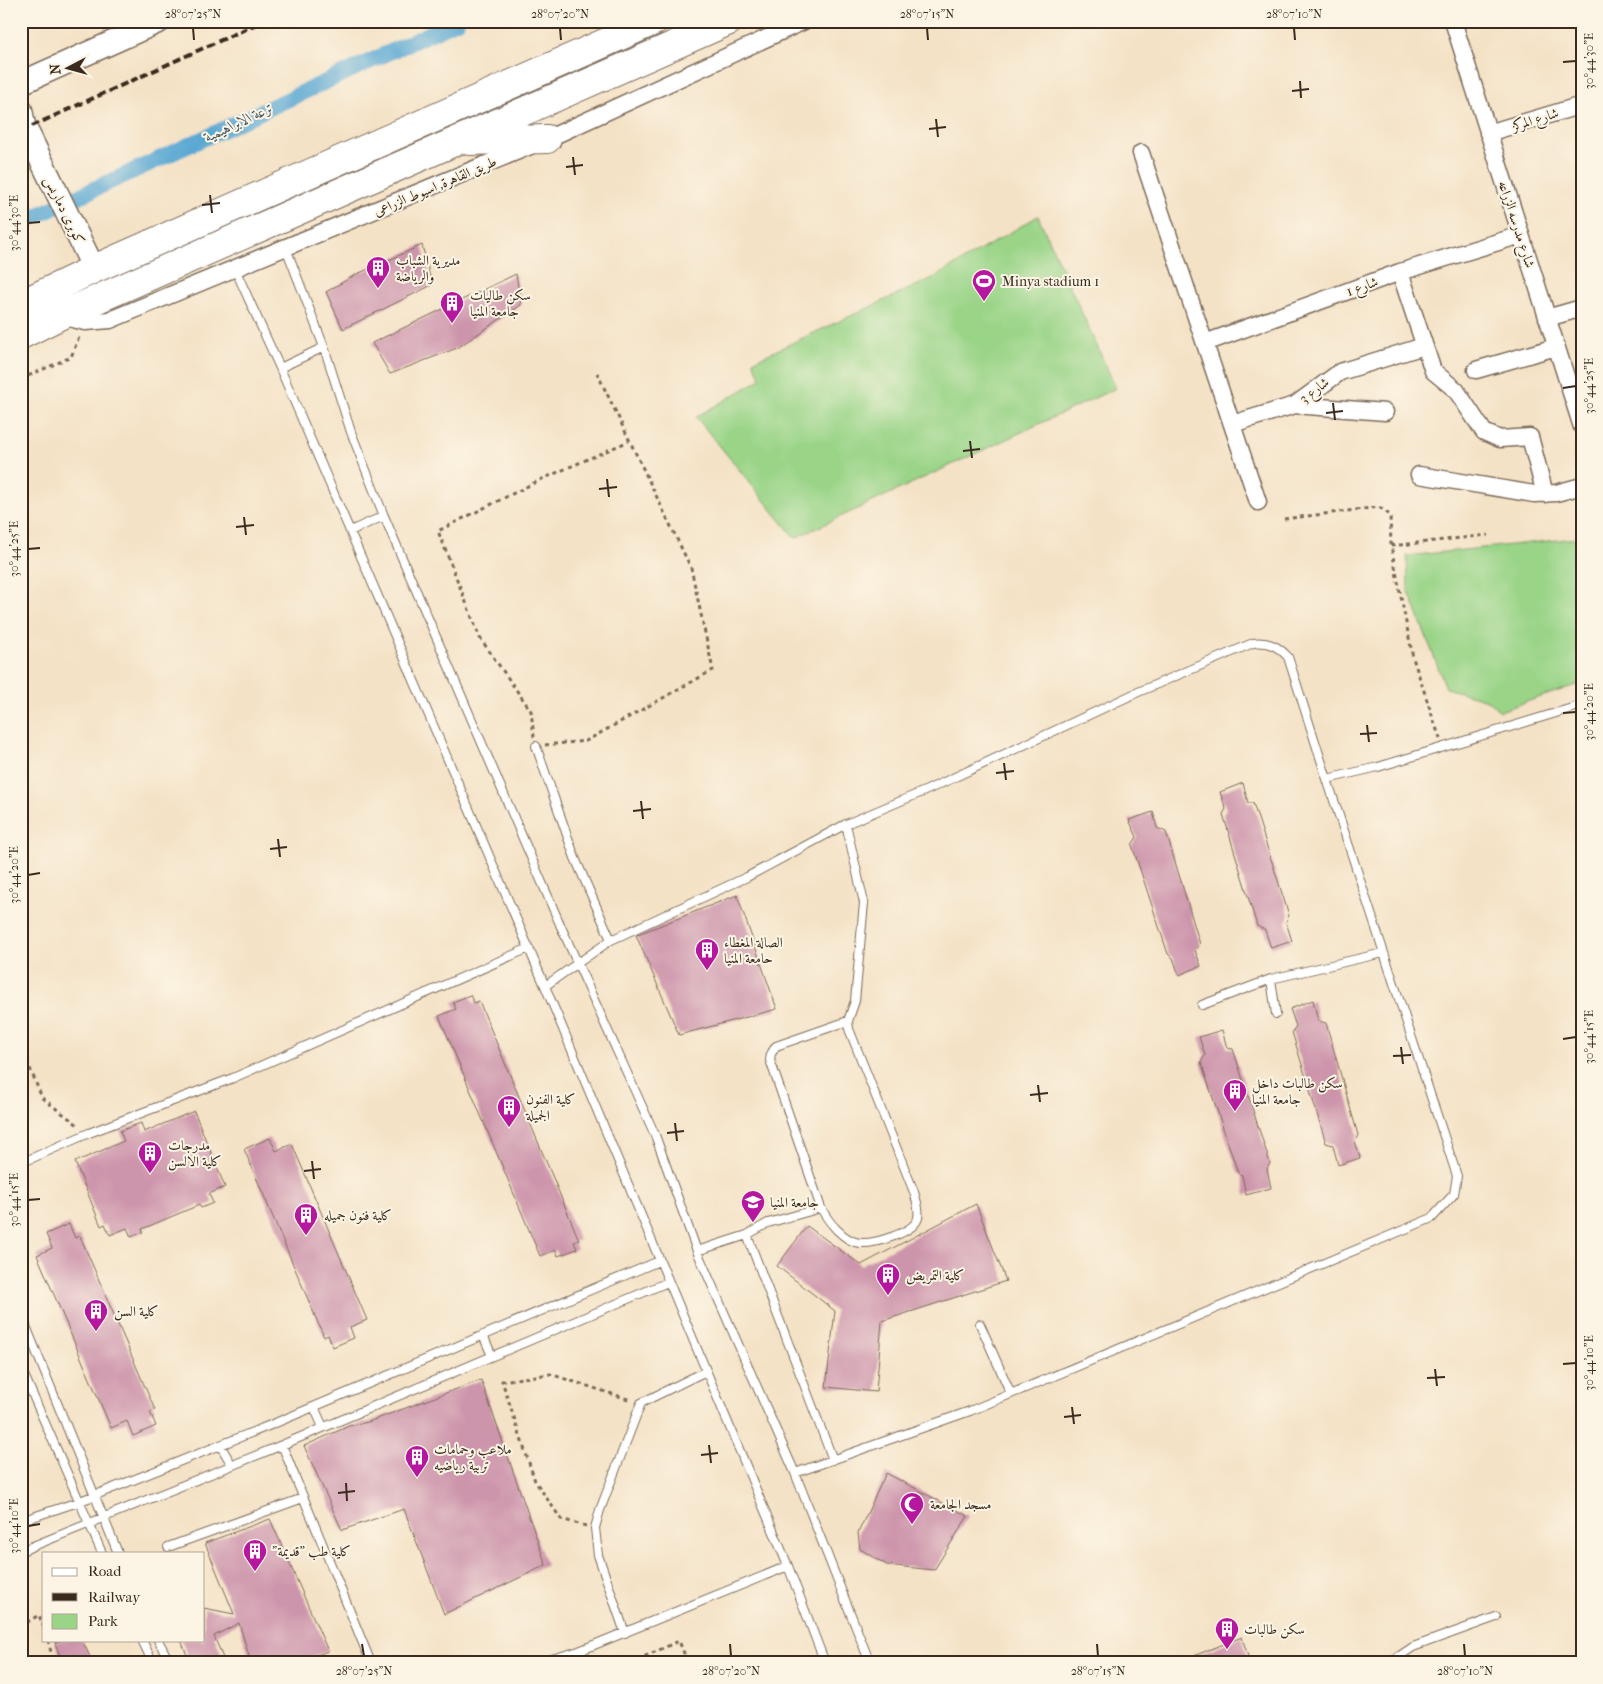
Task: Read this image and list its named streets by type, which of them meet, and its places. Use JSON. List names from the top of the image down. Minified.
{"streets":{"main road":["كوبرى دماريس"],"street":["شارع المركز","طريق القاهرة, اسيوط الزراعى","شارع مدرسه الزراعه","شارع 1","شارع 3"]},"crossings":[["شارع المركز","شارع مدرسه الزراعه"],["شارع مدرسه الزراعه","شارع 1"]],"water":["ترعة الابراهيمية"],"places":{"building":["مديرية الشباب والرياضة","سكن طاليات جامعة المنيا","الصالة المغطاء حامعة المنيا","سكن طالبات داخل جامعة المنيا","كلية الفنون الجميلة","مدرجات كلية الالسن","كلية فنون جميله","كلية التمريض","كلية السن","ملاعب وحمامات تربية رياضيه","\"كلية طب \"قديمة","سكن طالبات"],"sports":["Minya stadium 1"],"school or university":["جامعة المنيا"],"mosque":["مسجد الجامعة"]},"legend":["Road","Railway","Park"],"north":"left","coordinates":["28°07'25\"N","28°07'20\"N","28°07'15\"N","28°07'10\"N","30°44'30\"E","30°44'25\"E","30°44'20\"E","30°44'15\"E","30°44'10\"E"]}
